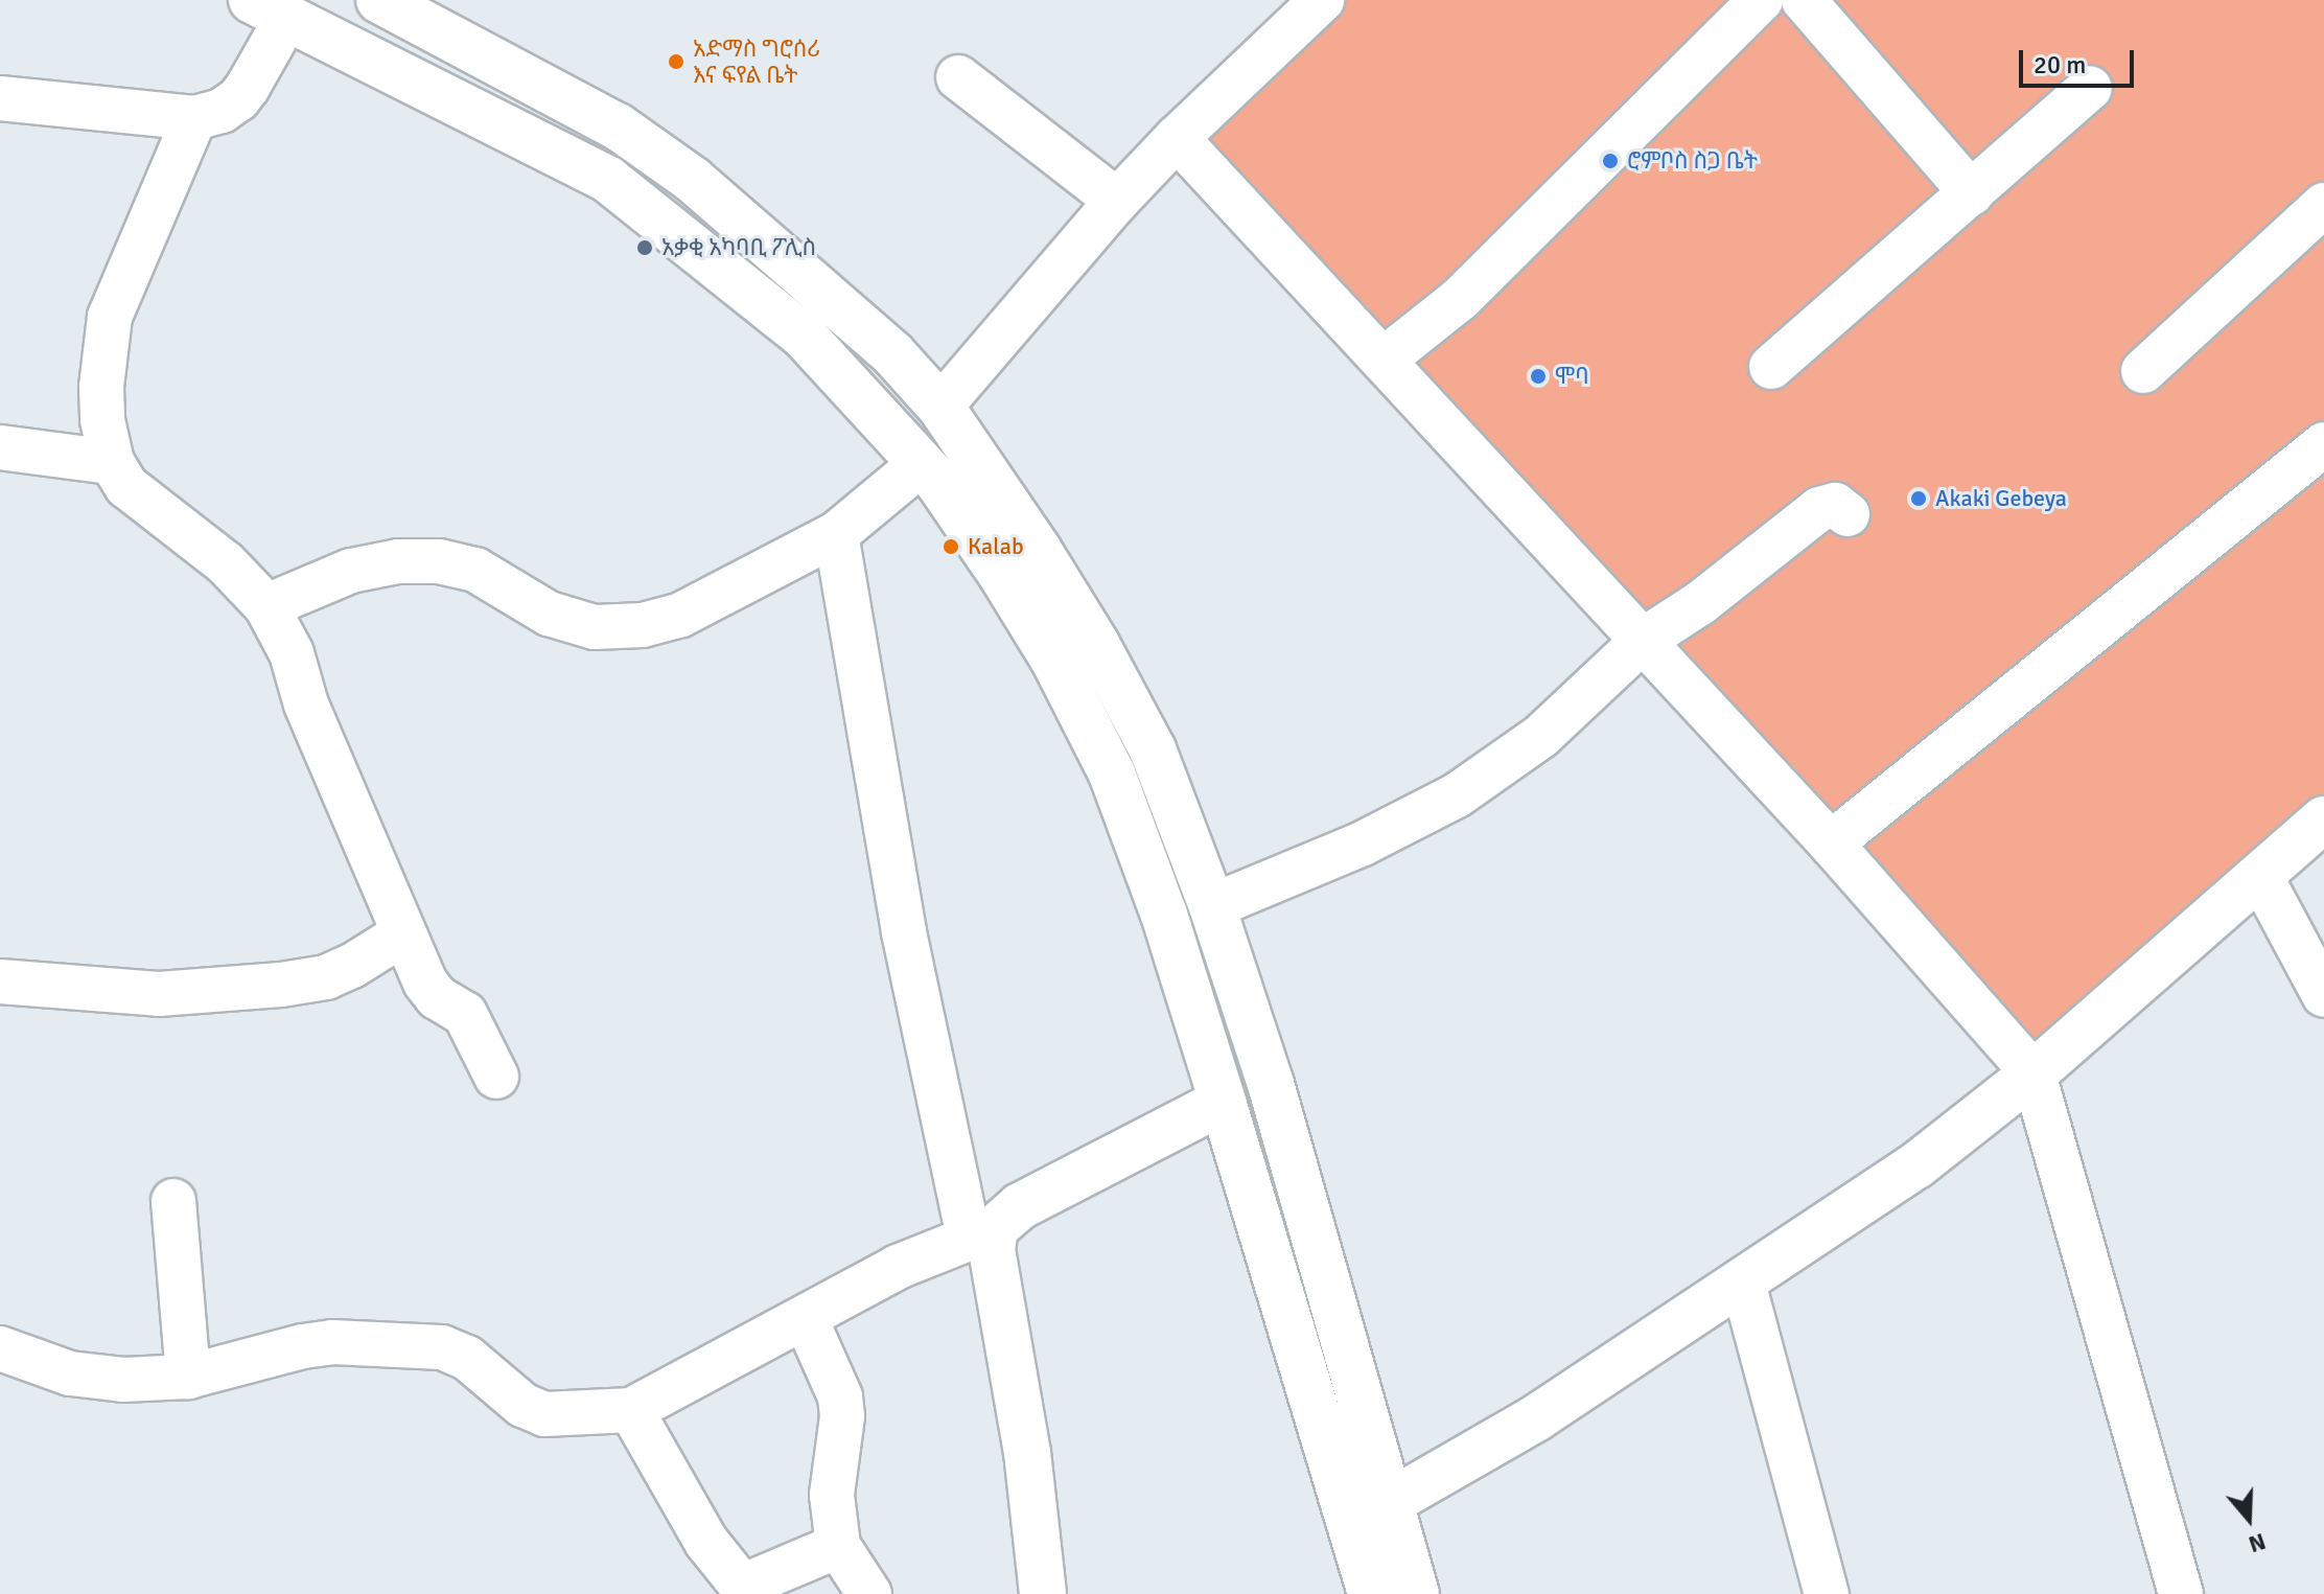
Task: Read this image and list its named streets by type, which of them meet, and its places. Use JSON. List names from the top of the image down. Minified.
{"places":["አድማስ ግሮሰሪ እና ፍየል ቤት","ሮምቦስ ስጋ ቤት","አቃቂ አካባቢ ፖሊስ","ሞባ","Akaki Gebeya","Kalab"],"scale_bar":"20 m","north":"bottom"}
